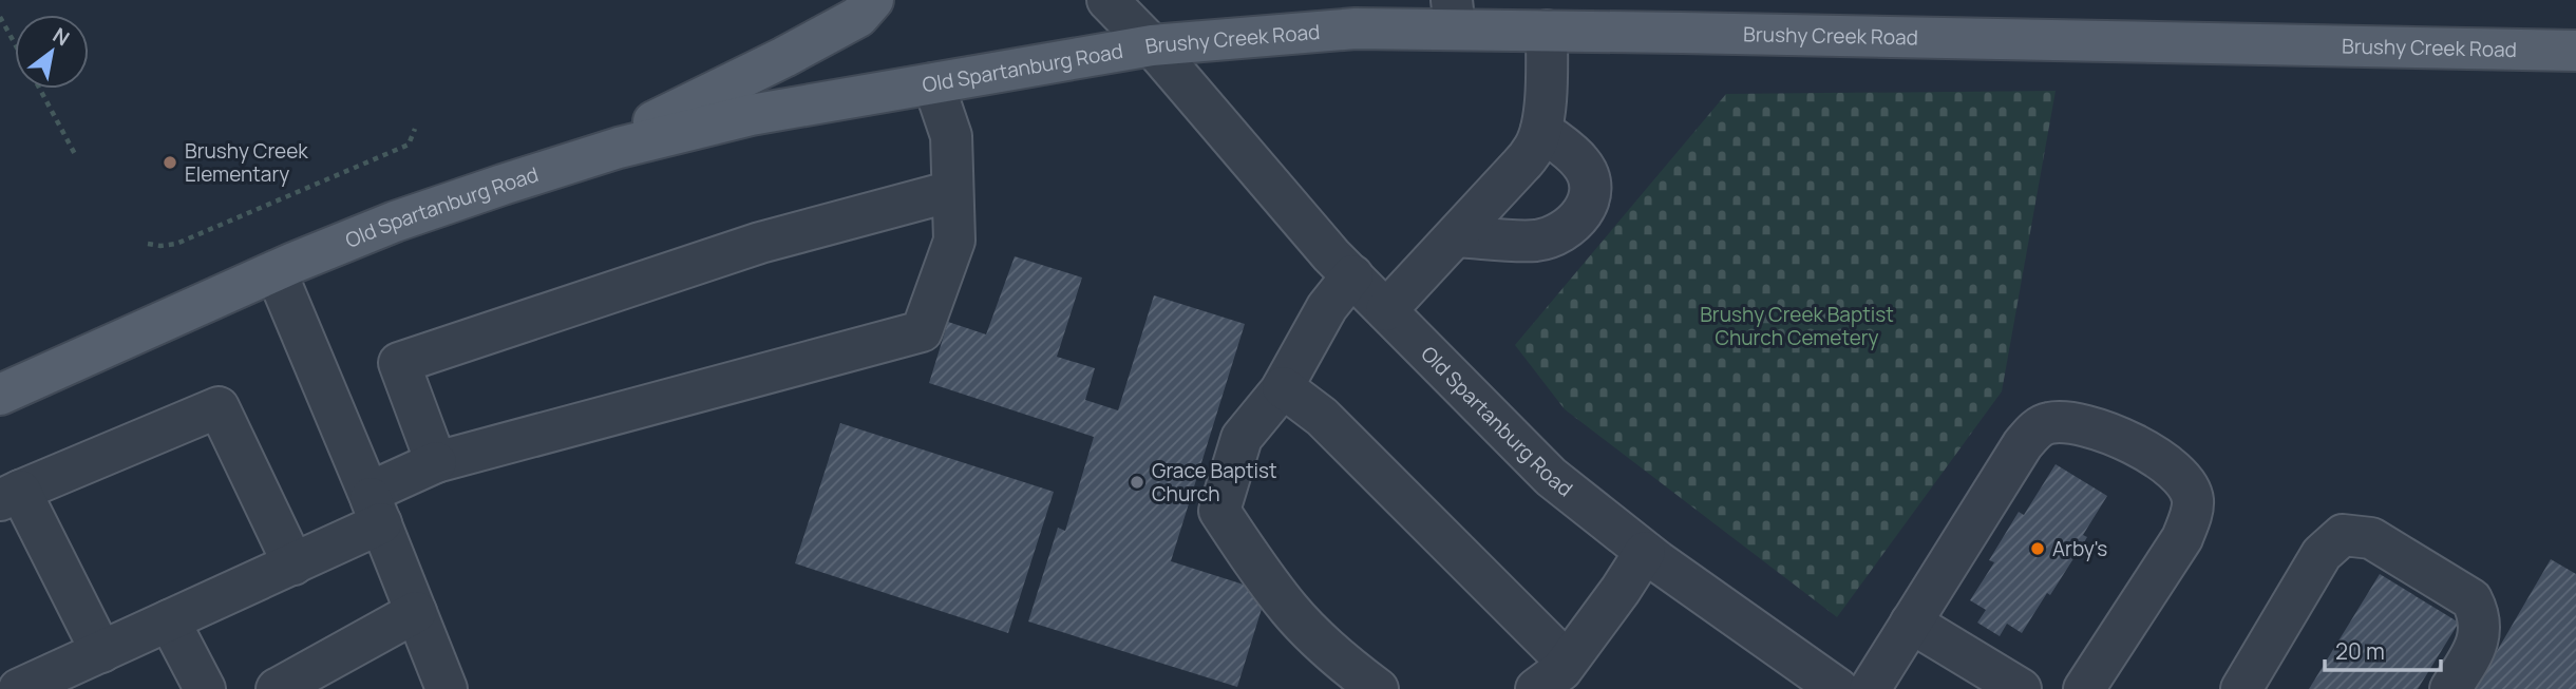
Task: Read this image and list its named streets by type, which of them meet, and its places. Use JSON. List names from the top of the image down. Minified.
{"streets":{"main road":["Brushy Creek Road","Old Spartanburg Road"]},"crossings":[["Brushy Creek Road","Old Spartanburg Road"]],"parks":["Brushy Creek Baptist Church Cemetery"],"places":["Brushy Creek Elementary","Grace Baptist Church","Arby's"],"scale_bar":"20 m","north":"top right"}
